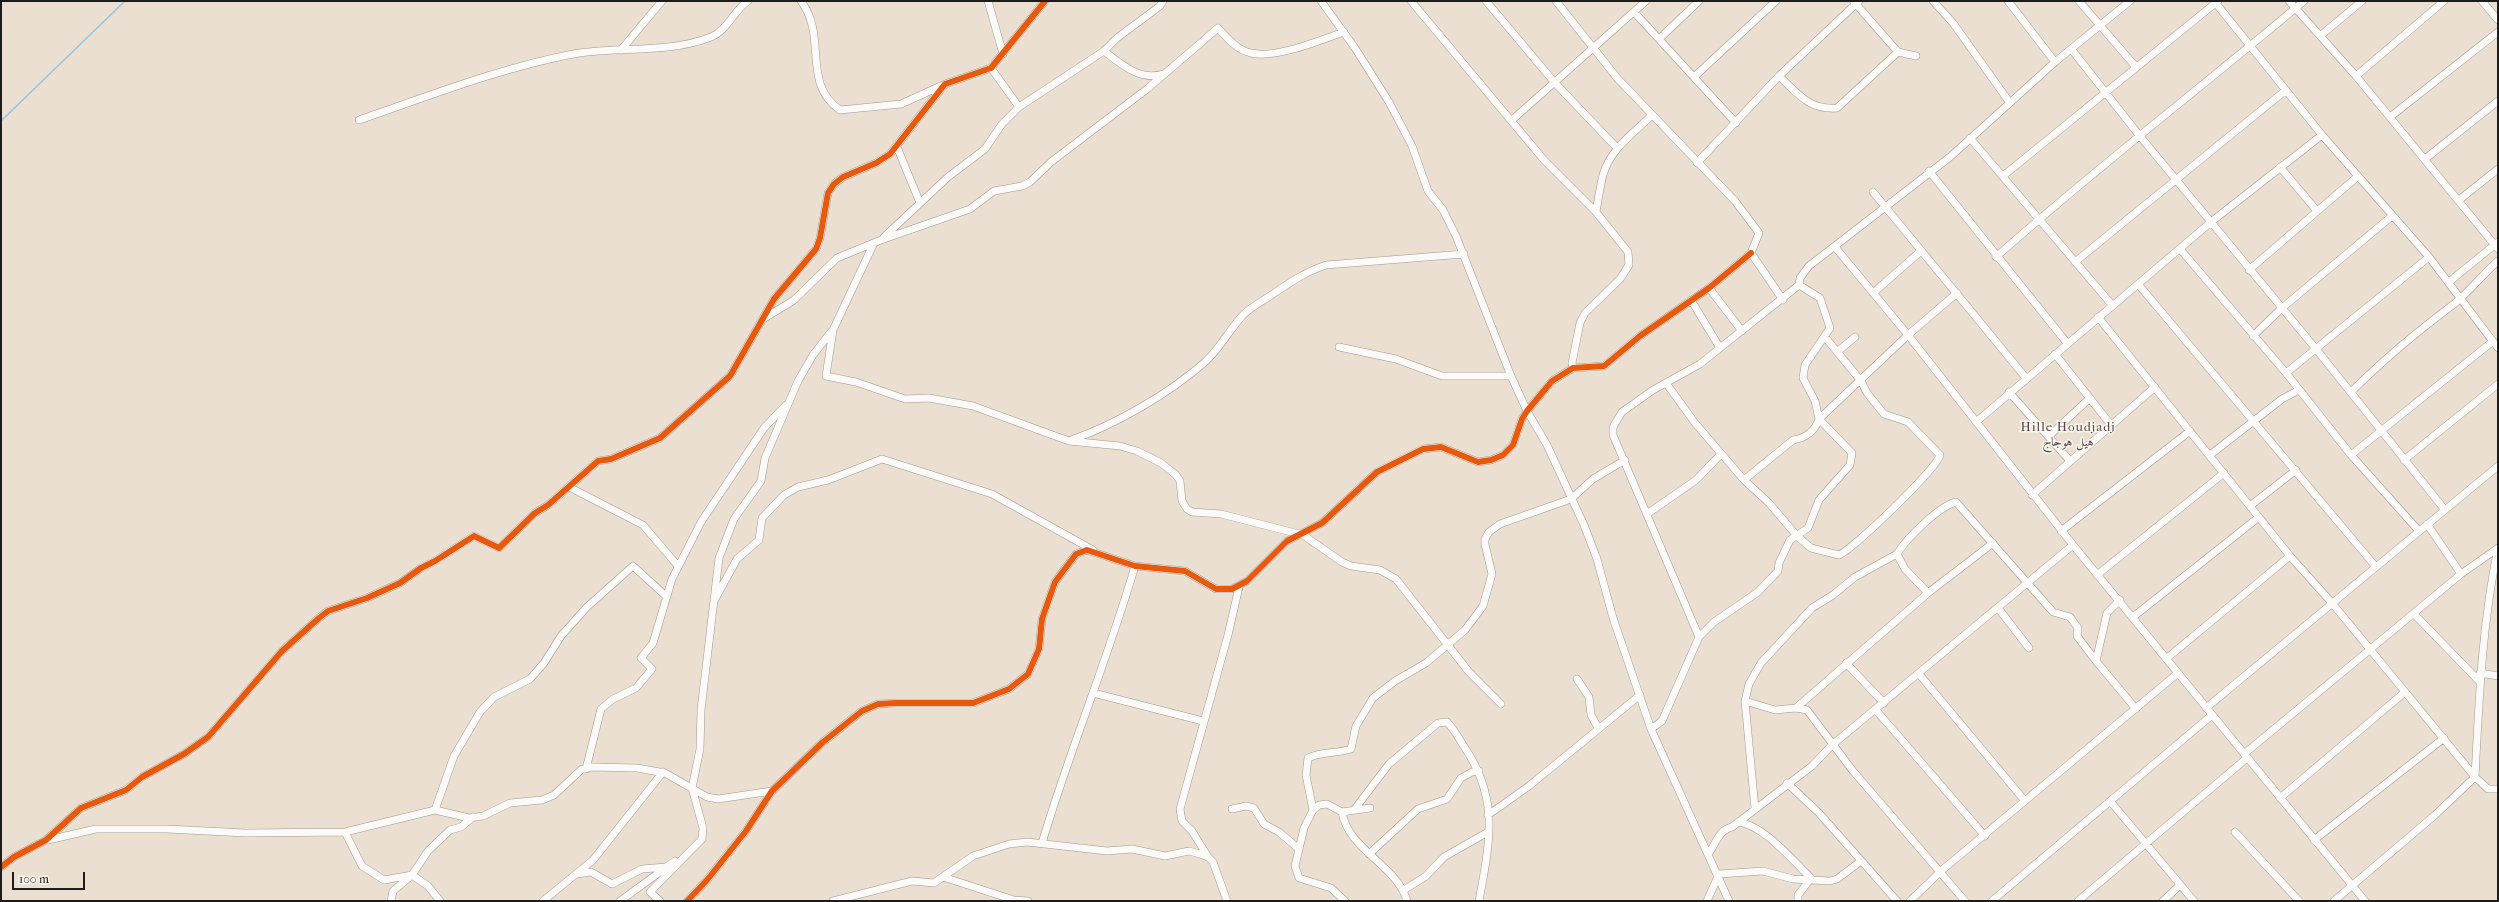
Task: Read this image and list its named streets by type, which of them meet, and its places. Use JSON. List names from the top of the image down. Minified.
{"districts":["Hille Houdjadj هيل هوجاج"],"scale_bar":"100 m"}
